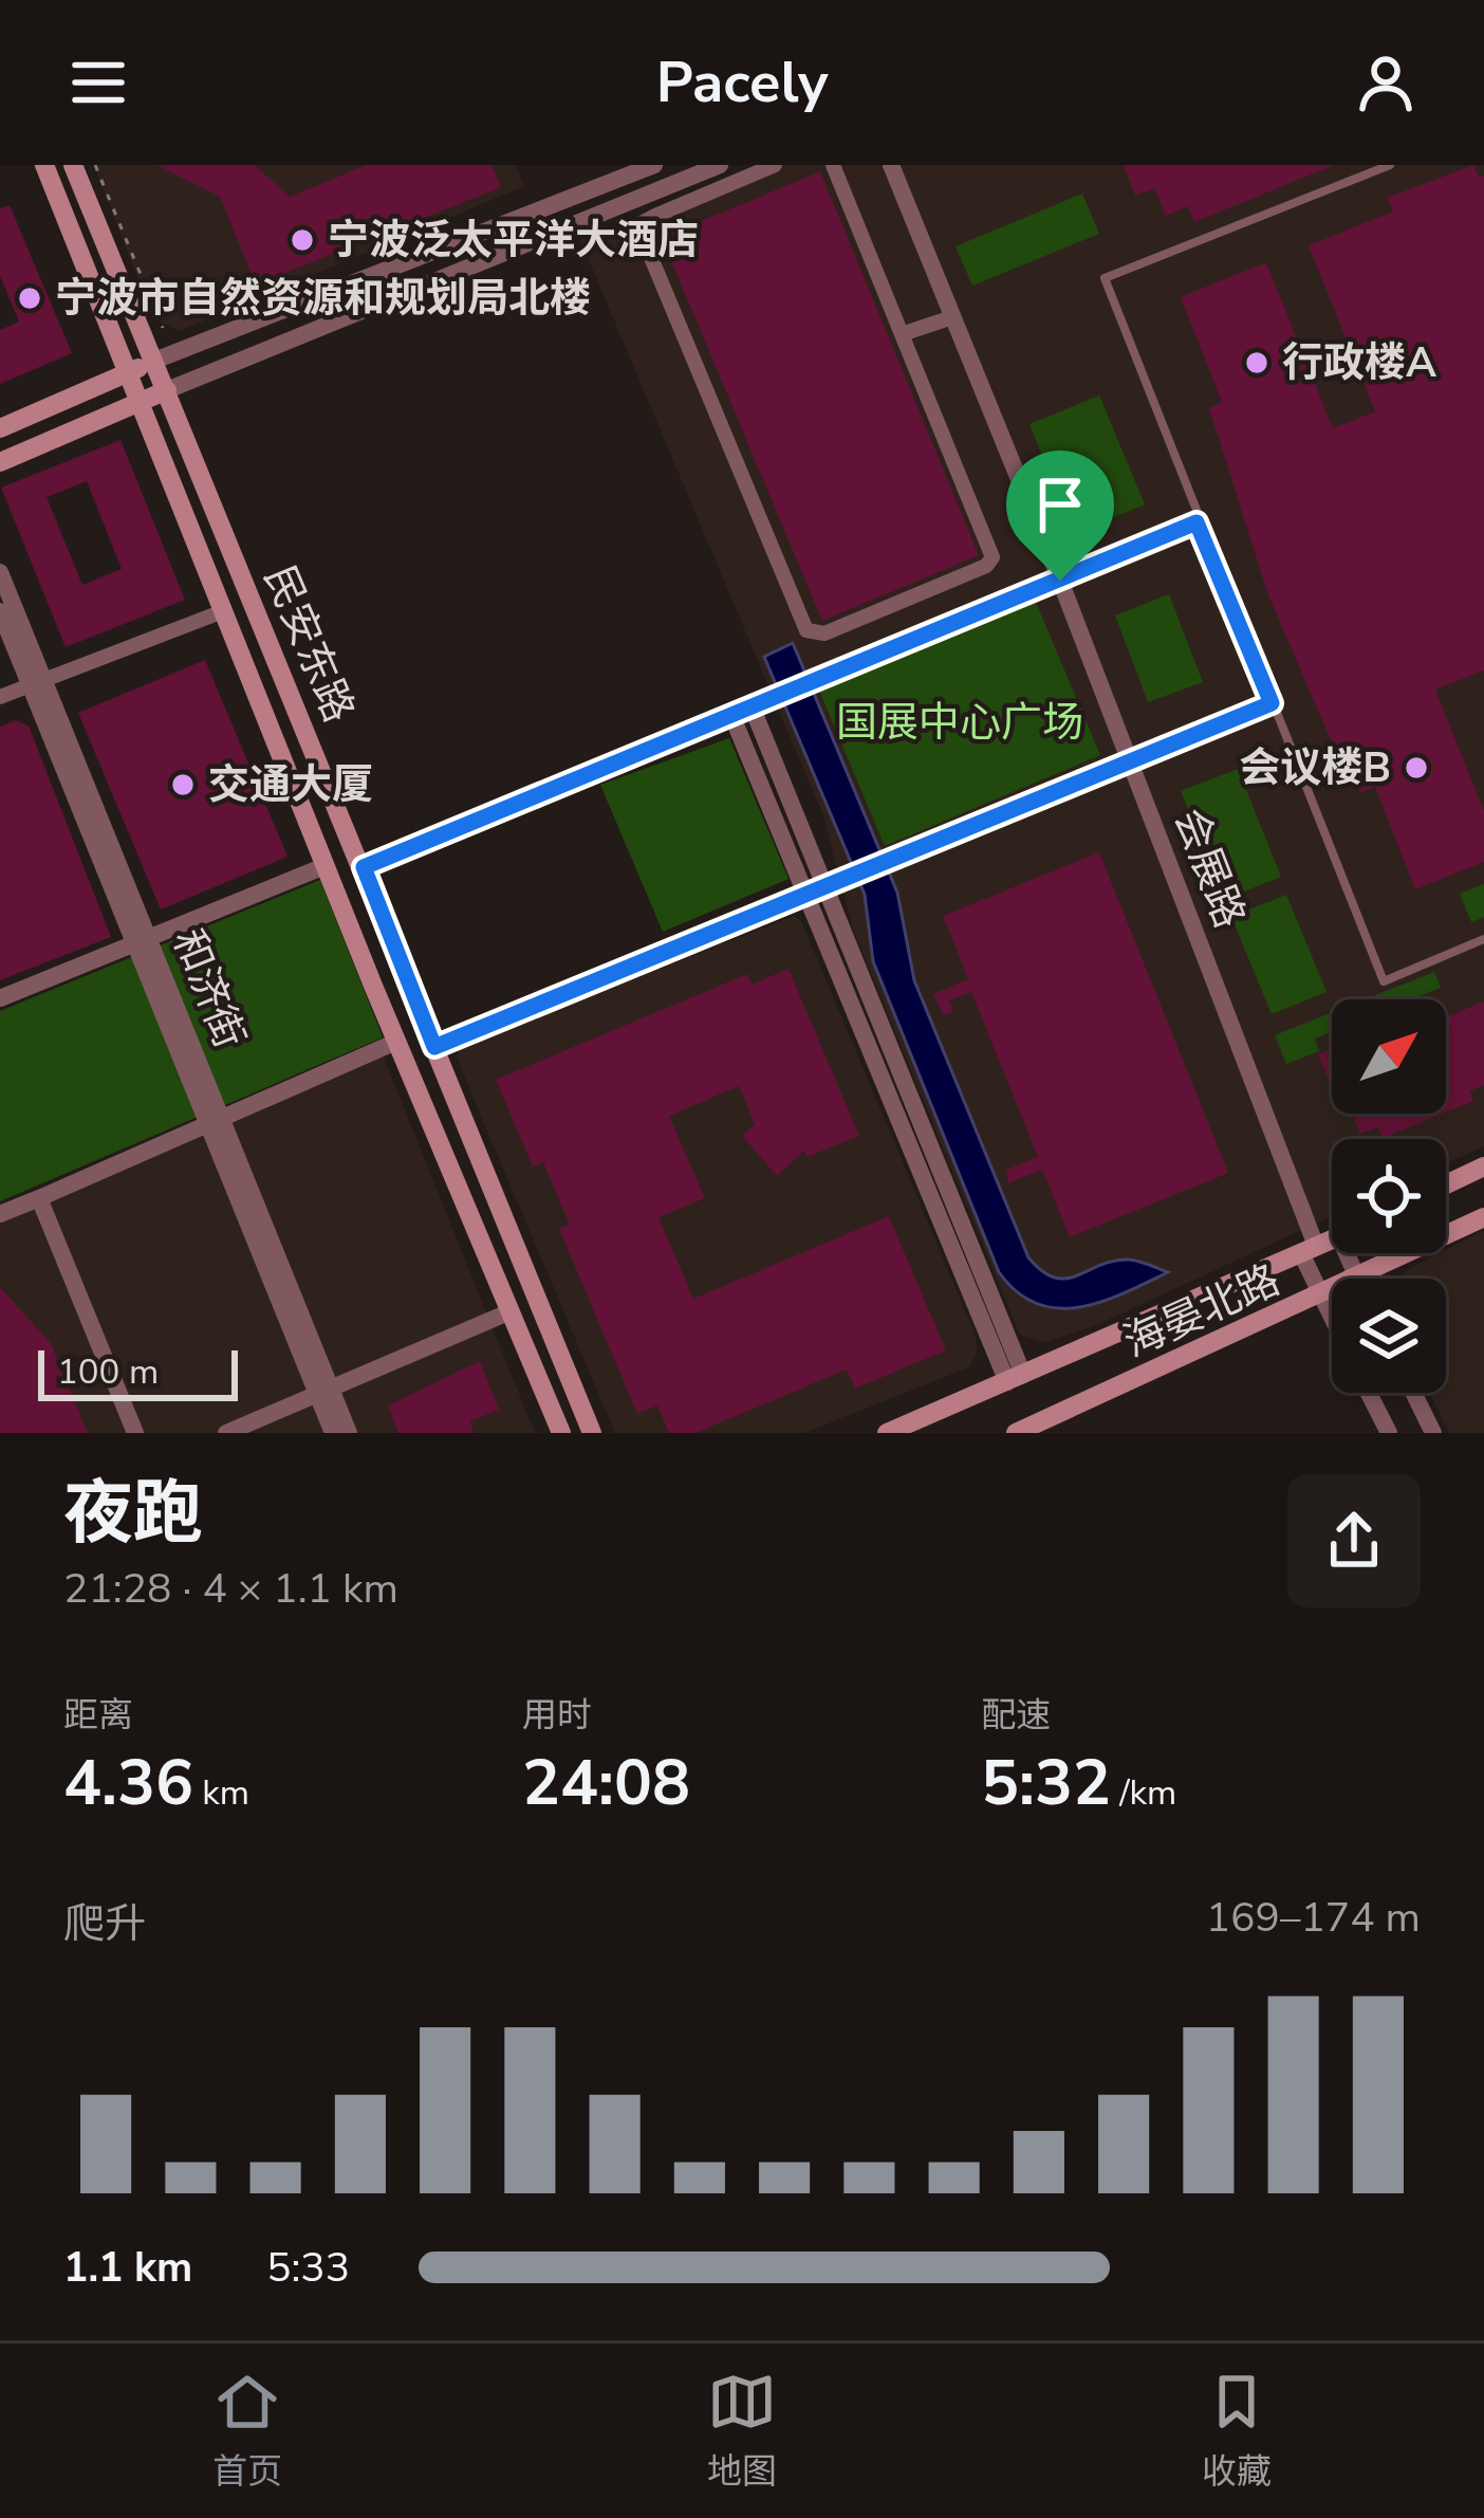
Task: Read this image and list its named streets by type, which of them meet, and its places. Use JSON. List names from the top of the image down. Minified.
{"streets":{"main road":["民安东路","海晏北路"],"street":["会展路","和济街"]},"crossings":[["会展路","海晏北路"]],"parks":["国展中心广场"],"places":["宁波泛太平洋大酒店","宁波市自然资源和规划局北楼","行政楼A","会议楼B","交通大厦"],"scale_bar":"100 m","north":"top right","page":{"header":"Pacely","scale":"100 m","heading":["夜跑","21:28 · 4 × 1.1 km"],"stats":[["距离","4.36 km"],["用时","24:08"],["配速","5:32 /km"]],"chart":["爬升","169–174 m"],"list":[{"name":"1.1 km","note":"5:33"}],"tabs":["首页","地图","收藏"]}}
